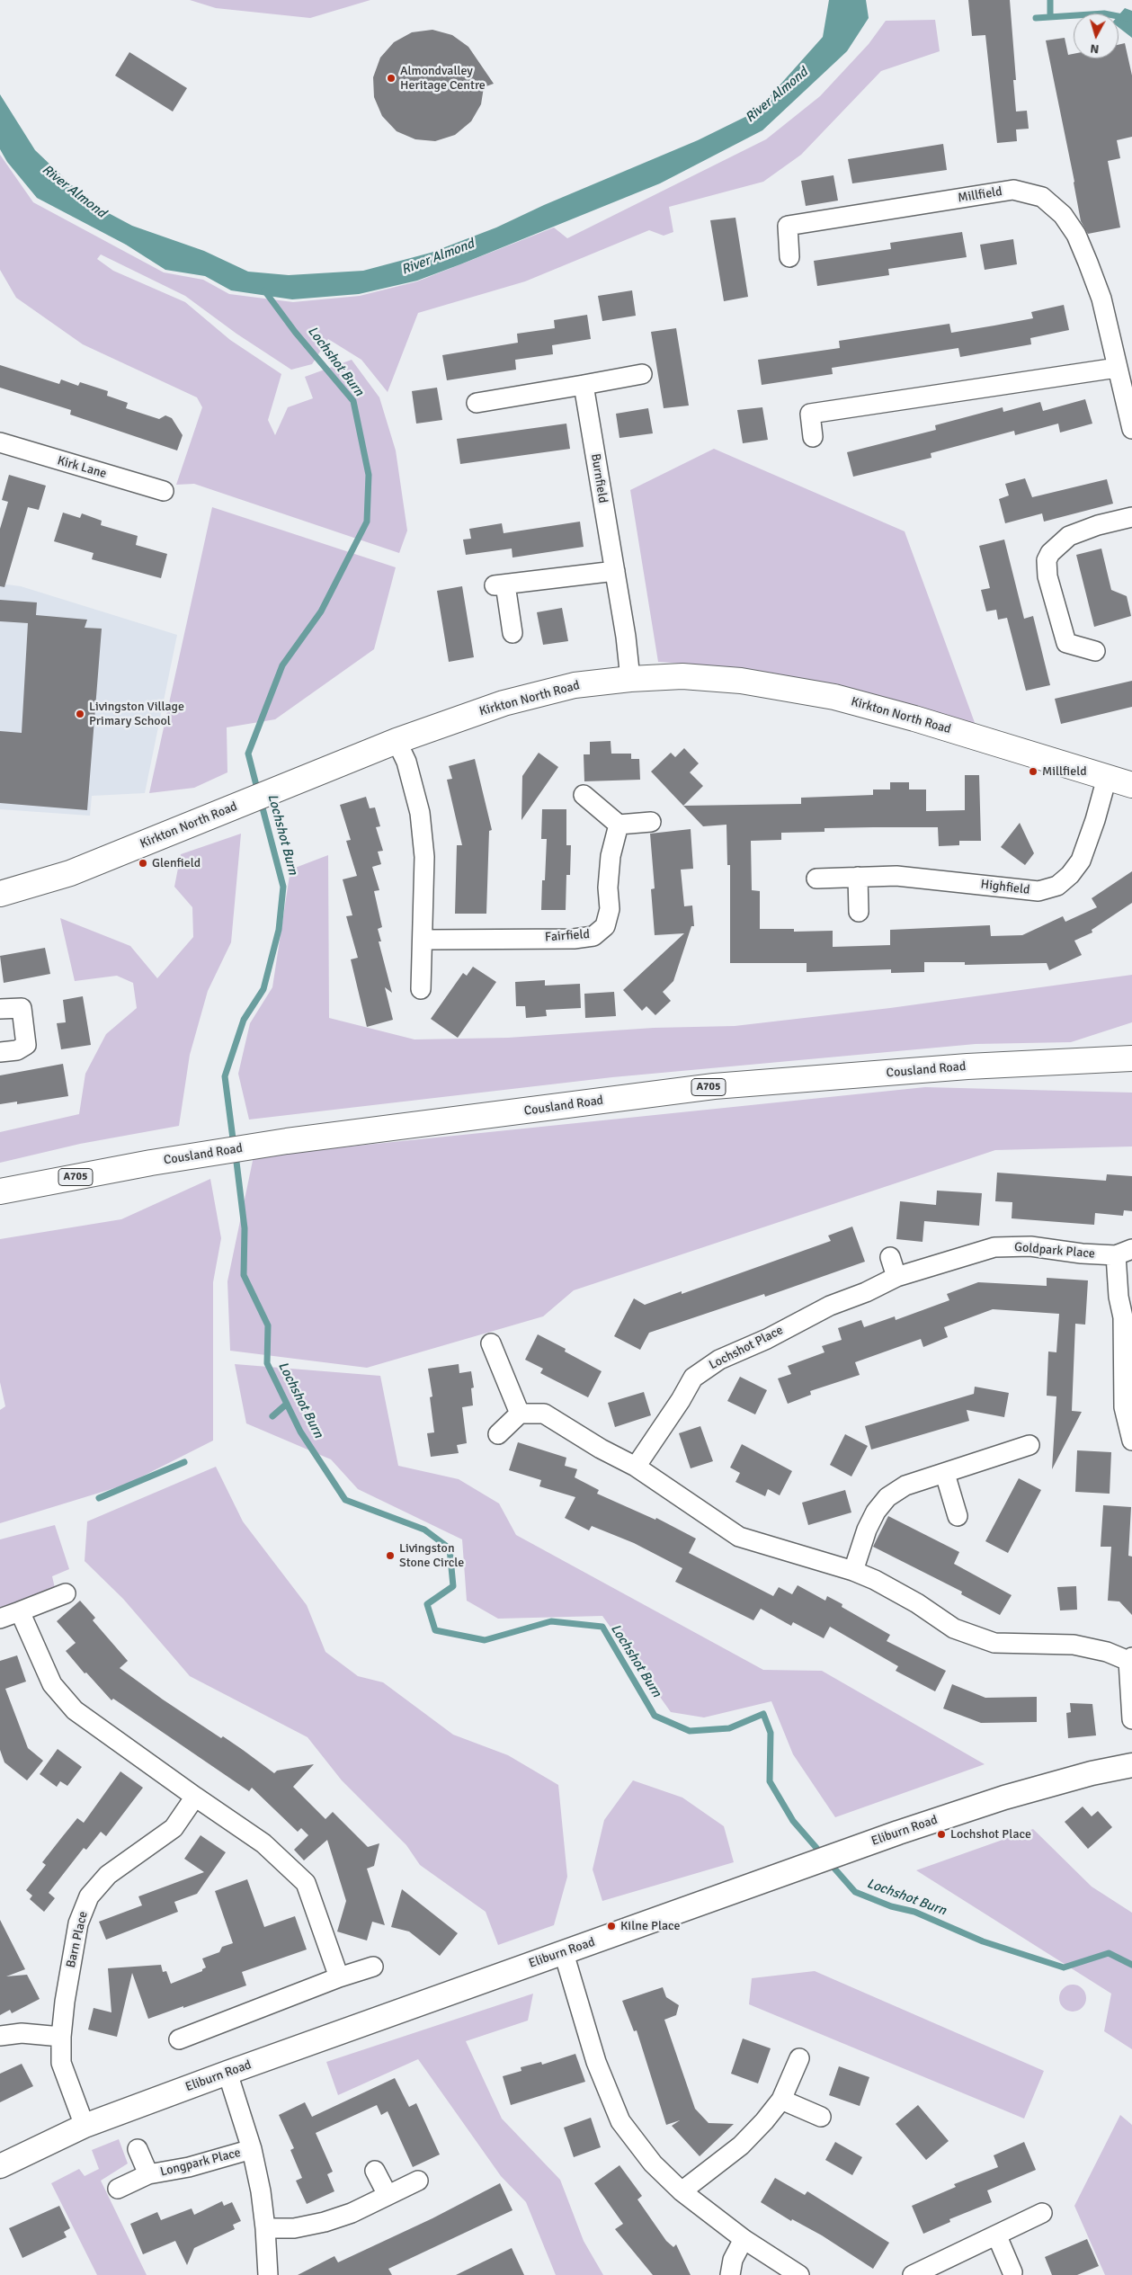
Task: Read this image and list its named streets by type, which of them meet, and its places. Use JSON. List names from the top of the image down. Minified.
{"streets":{"main road":["Kirkton North Road","Cousland Road","A705"],"street":["Millfield","Kirk Lane","Burnfield","Highfield","Fairfield","Goldpark Place","Lochshot Place","Eliburn Road","Barn Place","Longpark Place"]},"crossings":[["Burnfield","Kirkton North Road"],["Kirkton North Road","Highfield"],["Goldpark Place","Lochshot Place"],["Eliburn Road","Barn Place"],["Eliburn Road","Longpark Place"]],"water":["River Almond","Lochshot Burn"],"places":["Almondvalley Heritage Centre","Livingston Village Primary School","Millfield","Glenfield","Livingston Stone Circle","Lochshot Place","Kilne Place"],"north":"bottom"}
